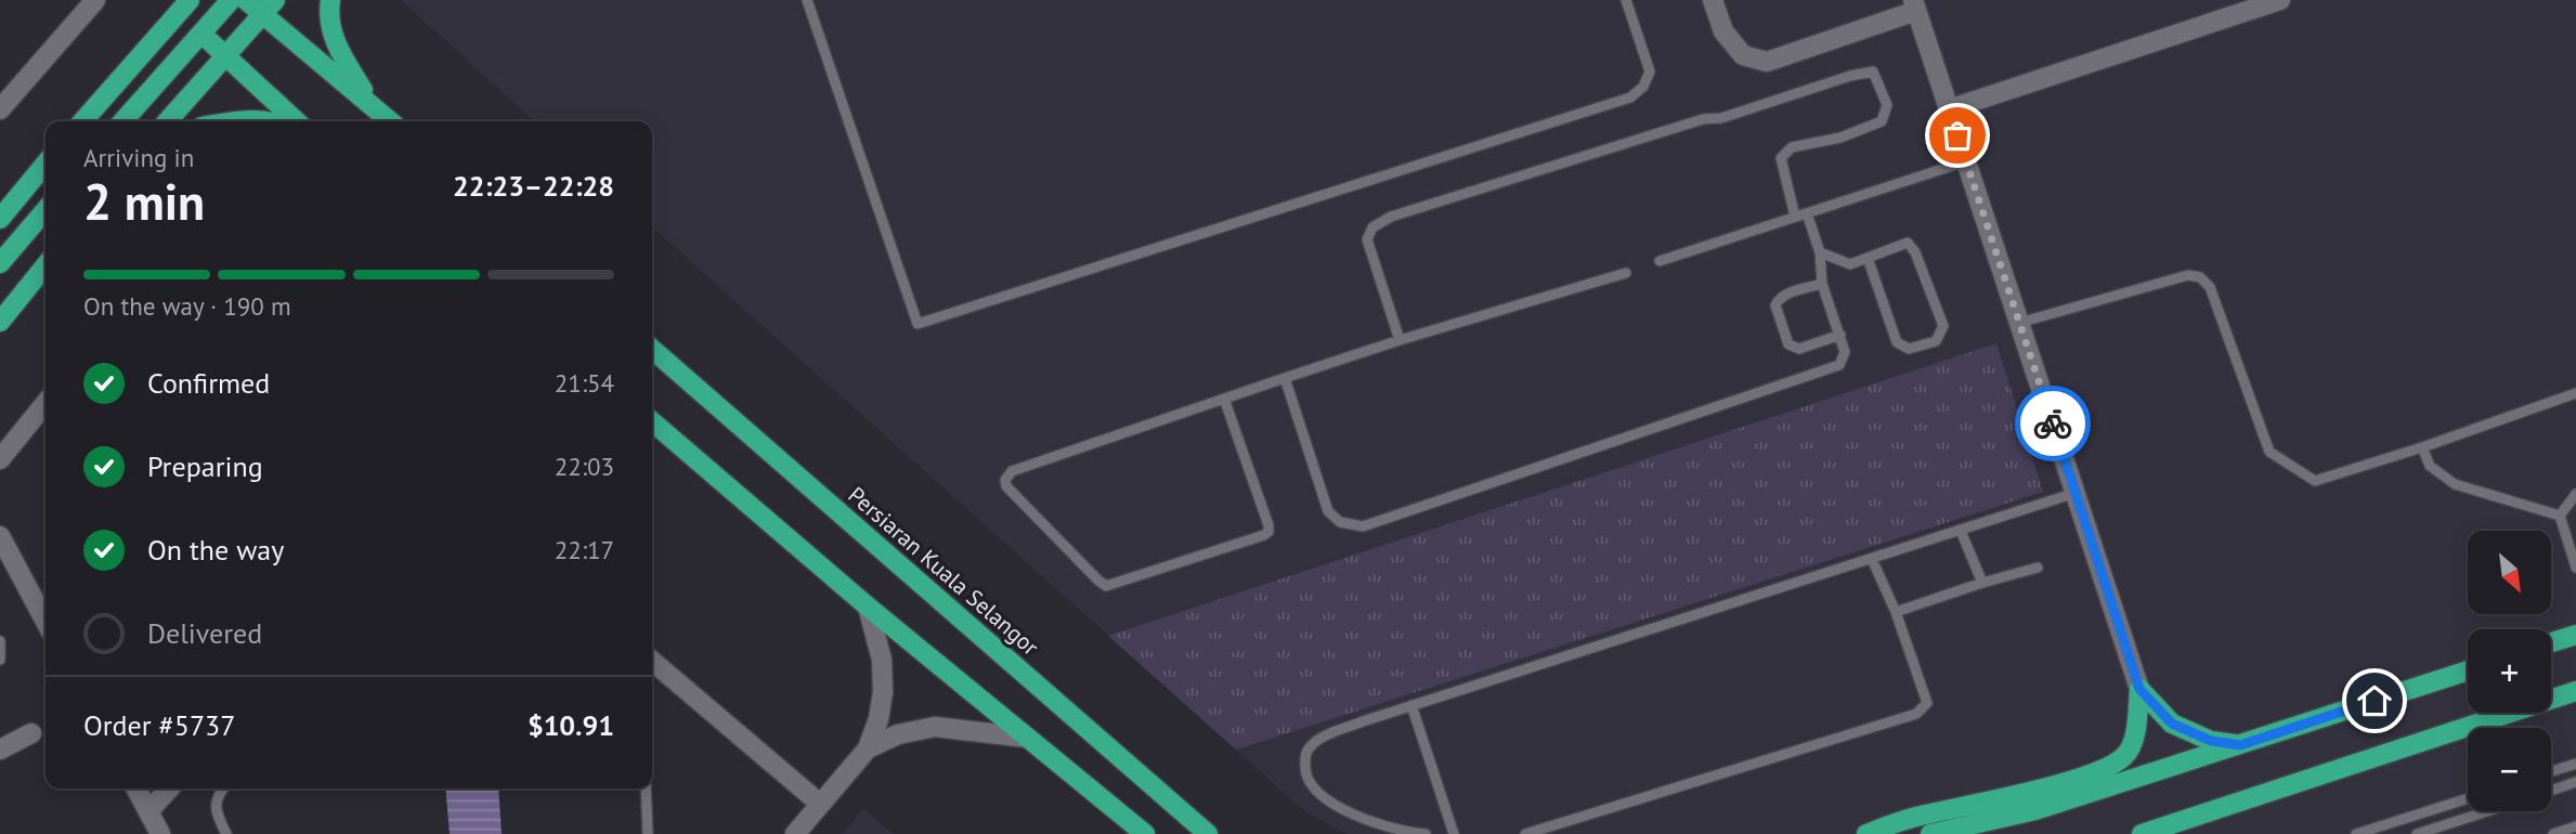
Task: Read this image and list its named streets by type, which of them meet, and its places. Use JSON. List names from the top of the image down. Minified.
{"streets":{"main road":["Persiaran Kuala Selangor"]},"north":"bottom right","page":{"heading":["2 min","Arriving in","22:23–22:28"],"panel":["Order #5737","$10.91"],"bar":"On the way · 190 m","list":[["Confirmed","21:54"],["Preparing","22:03"],["On the way","22:17"],"Delivered"],"map_buttons":["+","−"]}}
